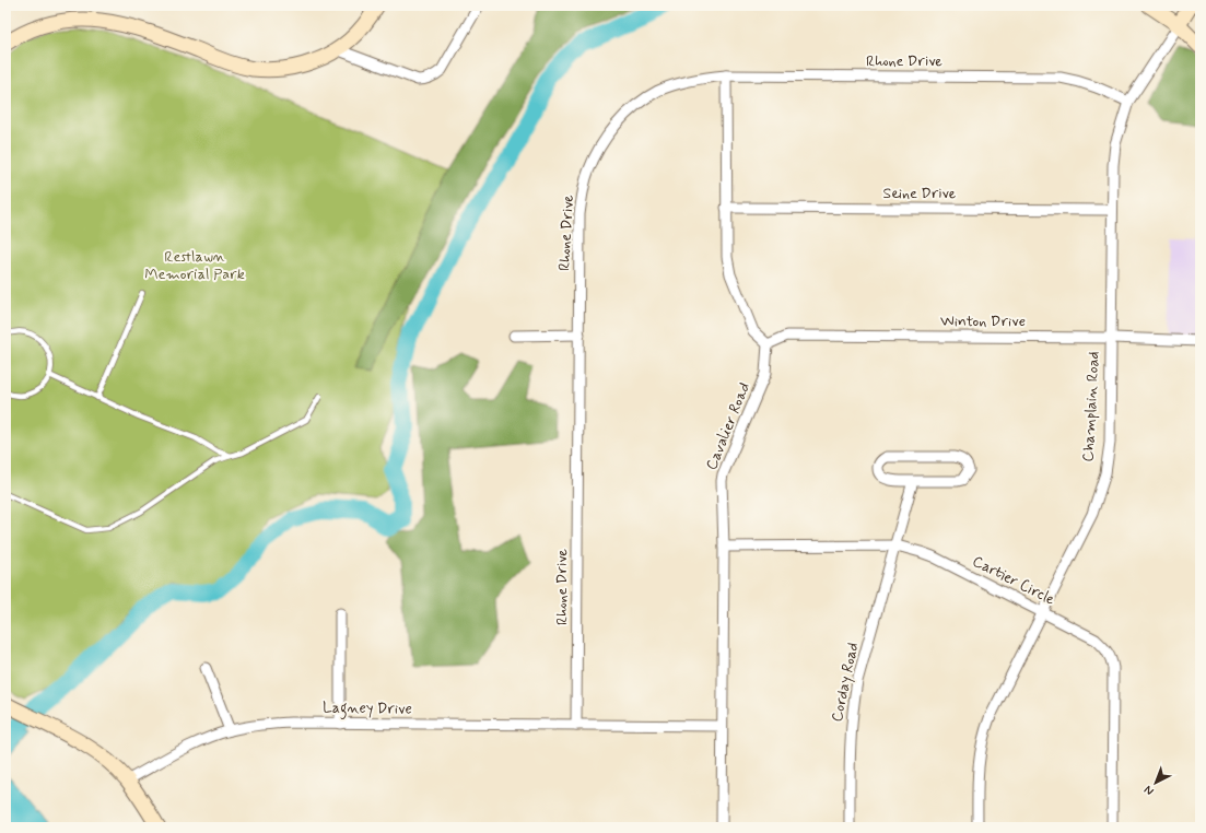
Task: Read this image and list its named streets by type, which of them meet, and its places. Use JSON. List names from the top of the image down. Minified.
{"streets":{"street":["Rhone Drive","Seine Drive","Winton Drive","Champlain Road","Cavalier Road","Cartier Circle","Corday Road","Lagney Drive"]},"crossings":[["Rhone Drive","Champlain Road"],["Rhone Drive","Lagney Drive"],["Seine Drive","Champlain Road"],["Winton Drive","Champlain Road"],["Winton Drive","Cavalier Road"],["Champlain Road","Cartier Circle"],["Cavalier Road","Cartier Circle"],["Cavalier Road","Lagney Drive"],["Cartier Circle","Corday Road"]],"parks":["Restlawn Memorial Park"],"north":"bottom left"}
